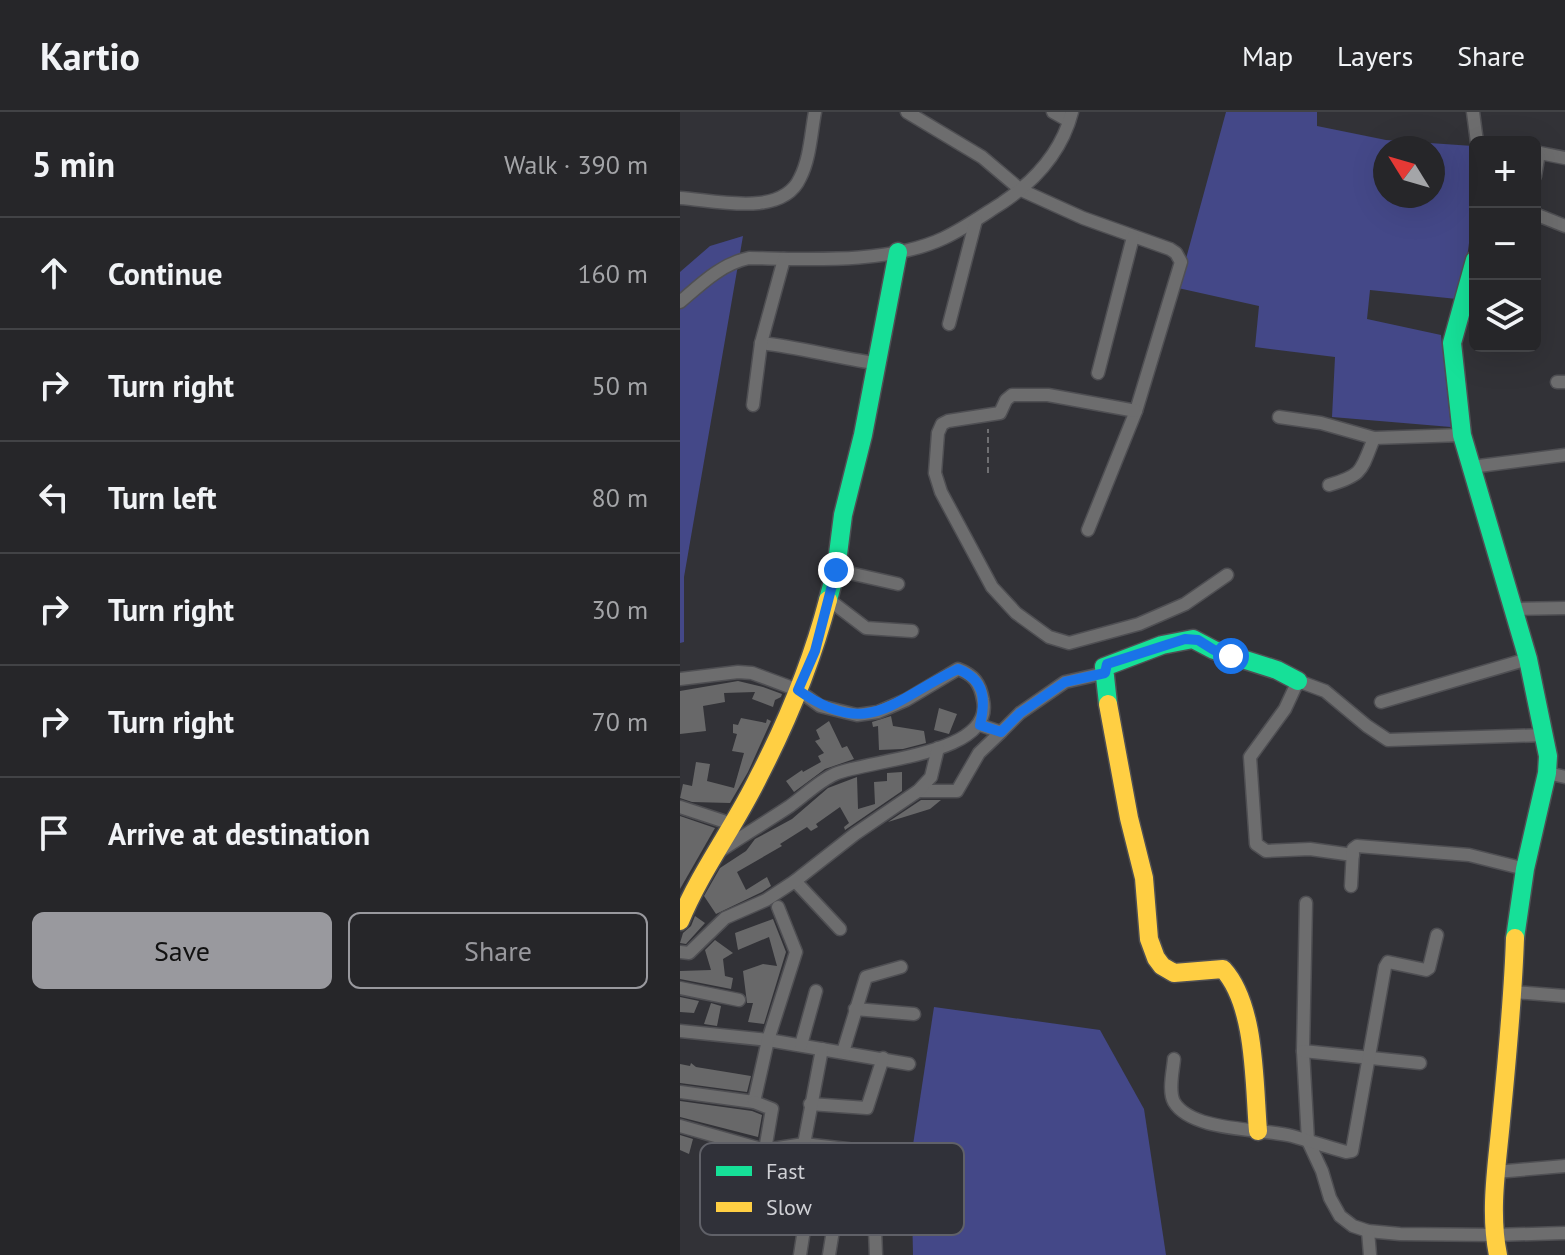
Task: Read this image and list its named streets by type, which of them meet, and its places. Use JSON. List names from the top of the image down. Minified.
{"legend":["Fast","Slow"],"north":"top left","page":{"header":"Kartio","nav":["Map","Layers","Share"],"heading":["5 min","Walk · 390 m"],"map_buttons":["+","−"],"list":[["Continue","160 m"],["Turn right","50 m"],["Turn left","80 m"],["Turn right","30 m"],["Turn right","70 m"],"Arrive at destination"],"buttons":["Save","Share"]}}
